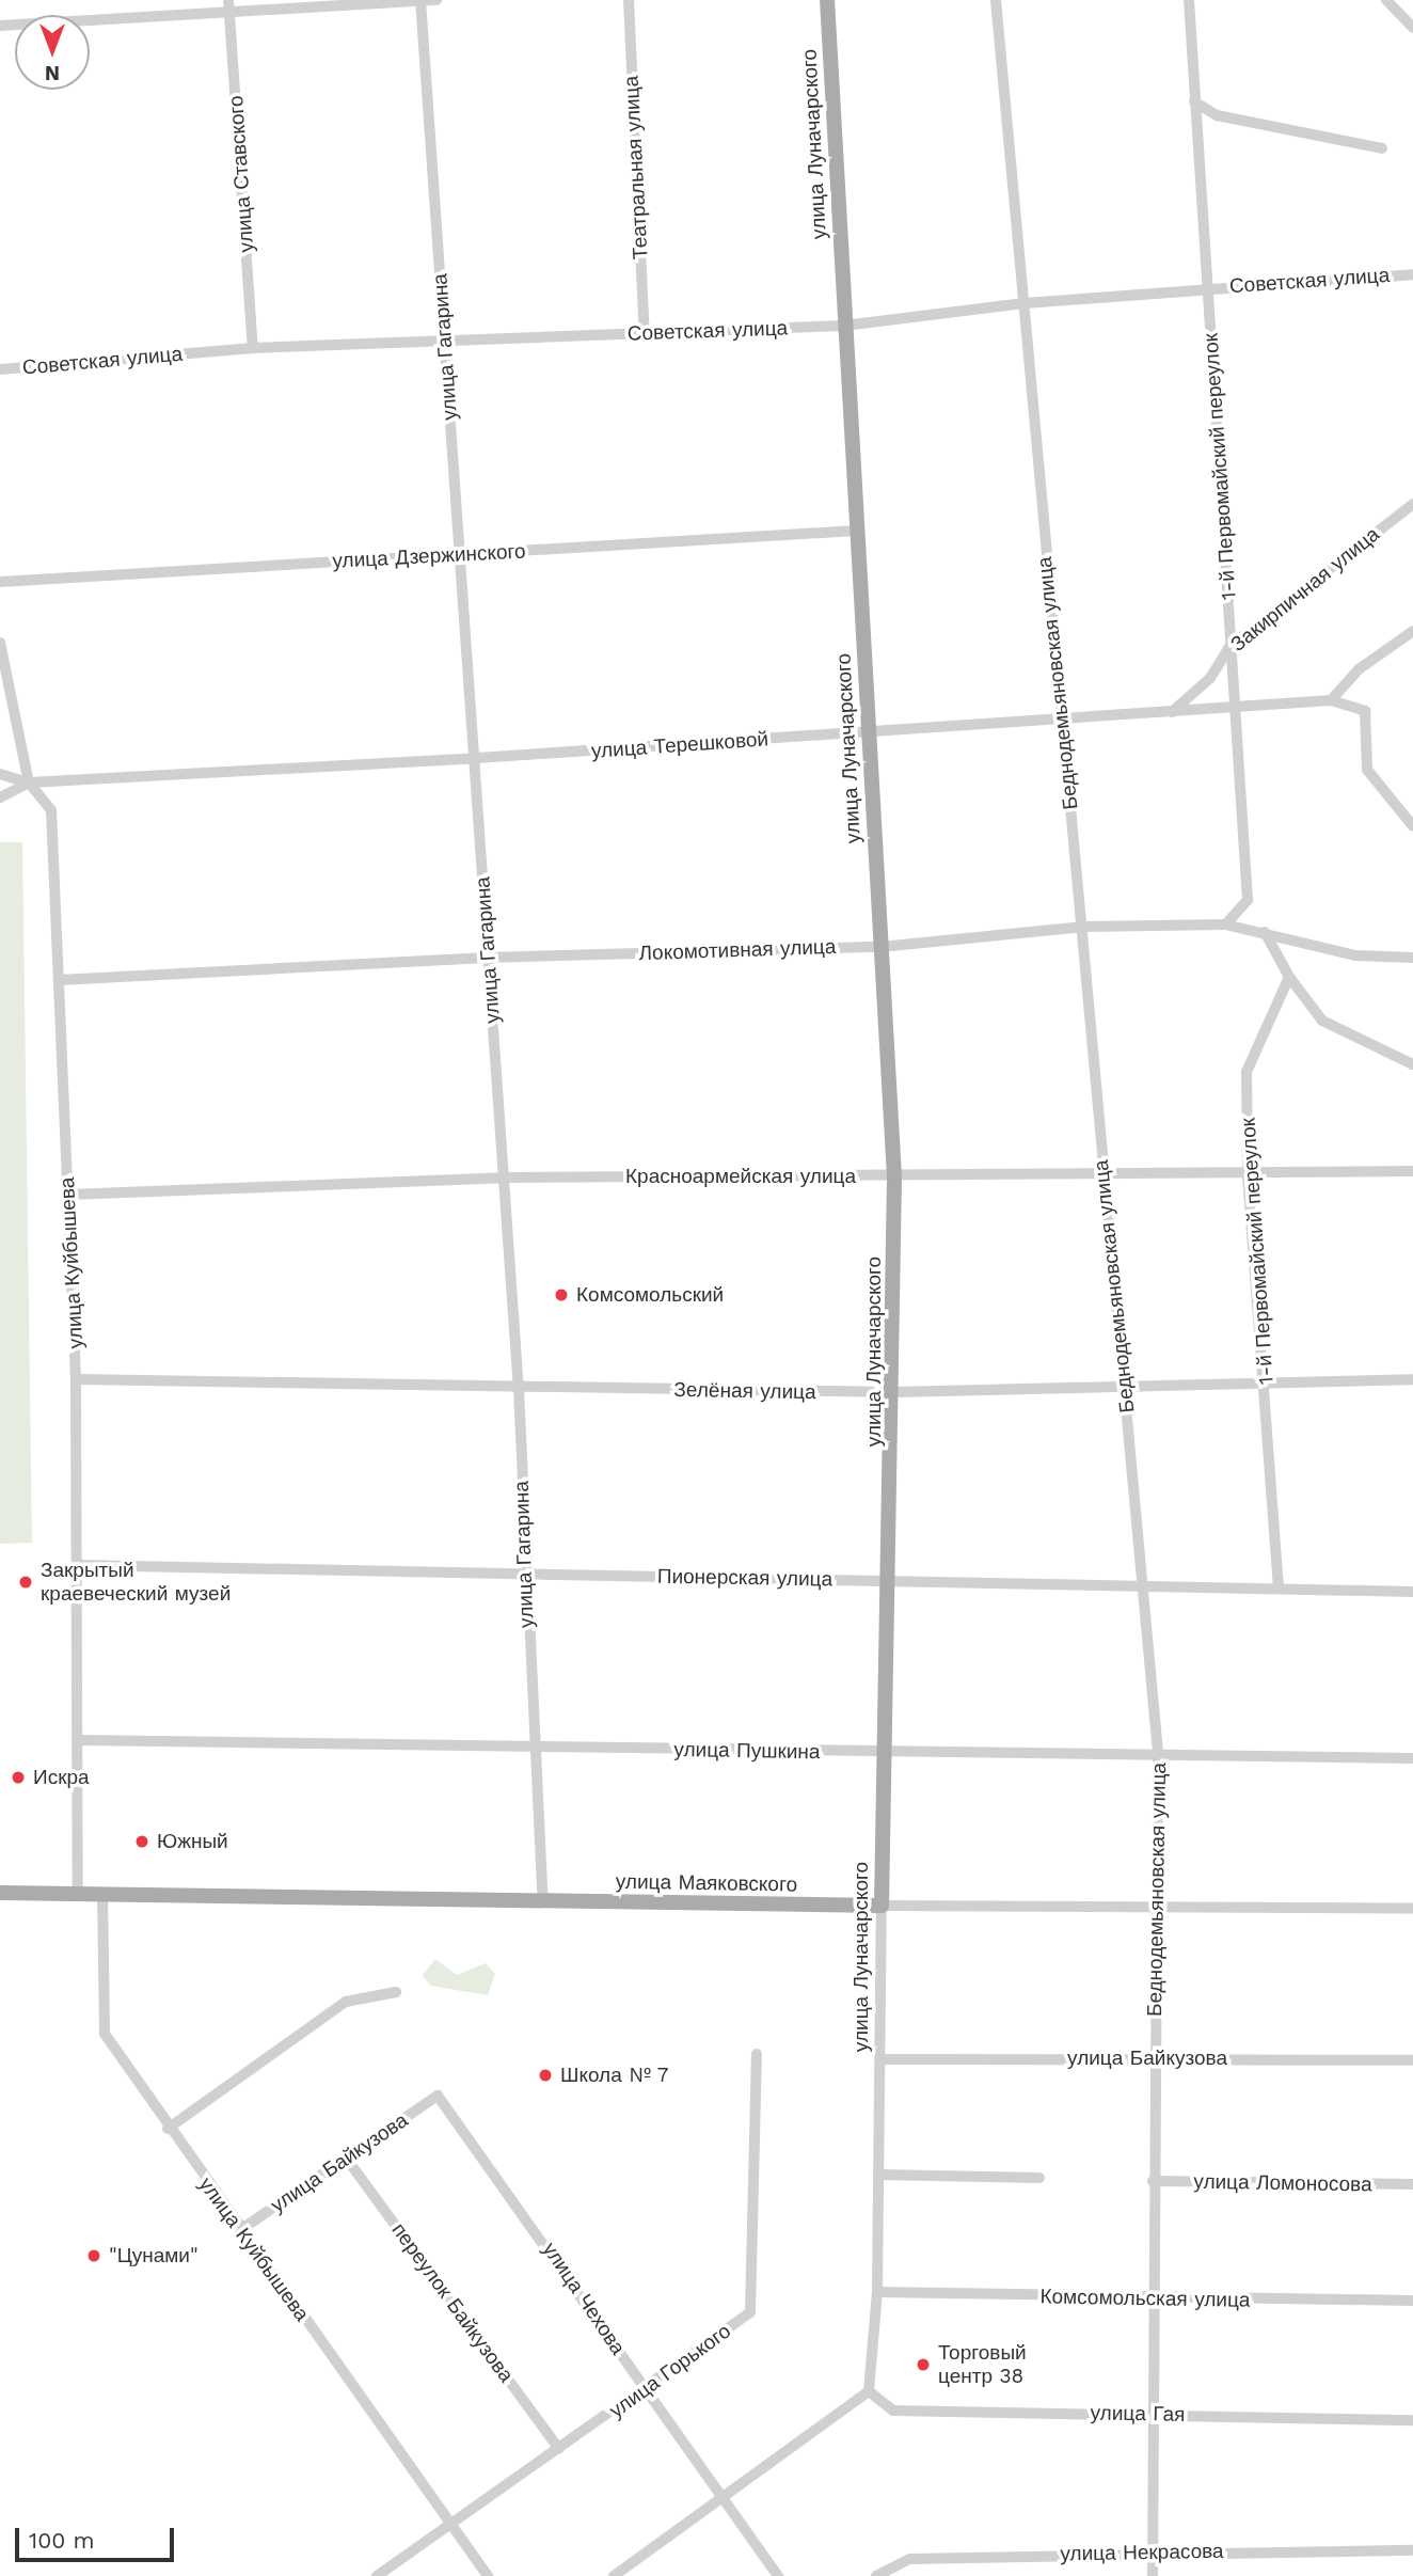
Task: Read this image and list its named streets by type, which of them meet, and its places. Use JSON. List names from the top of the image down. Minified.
{"streets":{"main road":["улица Луначарского","улица Маяковского"],"street":["Театральная улица","улица Ставского","Советская улица","улица Гагарина","1-й Первомайский переулок","улица Дзержинского","Закирпичная улица","Беднодемьяновская улица","улица Терешковой","Локомотивная улица","Красноармейская улица","улица Куйбышева","Зелёная улица","Пионерская улица","улица Пушкина","улица Байкузова","улица Ломоносова","улица Чехова","Комсомольская улица","переулок Байкузова","улица Горького","улица Гая","улица Некрасова"]},"crossings":[["улица Луначарского","Советская улица"],["улица Луначарского","улица Дзержинского"],["улица Луначарского","улица Терешковой"],["улица Луначарского","Локомотивная улица"],["улица Луначарского","Красноармейская улица"],["улица Луначарского","Зелёная улица"],["улица Луначарского","Пионерская улица"],["улица Луначарского","улица Пушкина"],["улица Луначарского","улица Маяковского"],["улица Луначарского","улица Байкузова"],["улица Луначарского","Комсомольская улица"],["улица Луначарского","улица Гая"],["Театральная улица","Советская улица"],["улица Ставского","Советская улица"],["Советская улица","улица Гагарина"],["Советская улица","1-й Первомайский переулок"],["Советская улица","Беднодемьяновская улица"],["улица Гагарина","улица Дзержинского"],["улица Гагарина","улица Терешковой"],["улица Гагарина","Локомотивная улица"],["улица Гагарина","Красноармейская улица"],["улица Гагарина","Зелёная улица"],["улица Гагарина","Пионерская улица"],["улица Гагарина","улица Пушкина"],["улица Гагарина","улица Маяковского"],["1-й Первомайский переулок","Закирпичная улица"],["1-й Первомайский переулок","улица Терешковой"],["1-й Первомайский переулок","Локомотивная улица"],["1-й Первомайский переулок","Красноармейская улица"],["1-й Первомайский переулок","Зелёная улица"],["1-й Первомайский переулок","Пионерская улица"],["Закирпичная улица","улица Терешковой"],["Беднодемьяновская улица","улица Терешковой"],["Беднодемьяновская улица","Локомотивная улица"],["Беднодемьяновская улица","Красноармейская улица"],["Беднодемьяновская улица","Зелёная улица"],["Беднодемьяновская улица","Пионерская улица"],["Беднодемьяновская улица","улица Пушкина"],["Беднодемьяновская улица","улица Маяковского"],["Беднодемьяновская улица","улица Байкузова"],["Беднодемьяновская улица","улица Ломоносова"],["Беднодемьяновская улица","Комсомольская улица"],["Беднодемьяновская улица","улица Гая"],["Беднодемьяновская улица","улица Некрасова"],["улица Терешковой","улица Куйбышева"],["Локомотивная улица","улица Куйбышева"],["Красноармейская улица","улица Куйбышева"],["улица Куйбышева","Зелёная улица"],["улица Куйбышева","Пионерская улица"],["улица Куйбышева","улица Пушкина"],["улица Куйбышева","улица Маяковского"],["улица Куйбышева","улица Байкузова"],["улица Куйбышева","улица Горького"],["улица Байкузова","улица Чехова"],["улица Байкузова","переулок Байкузова"],["улица Чехова","улица Горького"],["переулок Байкузова","улица Горького"]],"places":["Комсомольский","Закрытый краевеческий музей","Искра","Южный","Школа № 7","\"Цунами\"","Торговый центр 38"],"scale_bar":"100 m","north":"bottom"}
